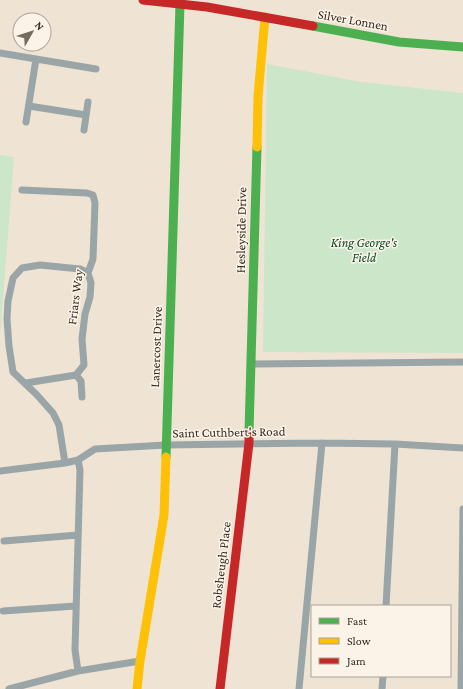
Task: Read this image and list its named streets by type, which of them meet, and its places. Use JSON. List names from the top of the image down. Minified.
{"streets":{"street":["Silver Lonnen","Hesleyside Drive","Friars Way","Lanercost Drive","Saint Cuthbert's Road","Robsheugh Place"]},"crossings":[["Silver Lonnen","Hesleyside Drive"],["Silver Lonnen","Lanercost Drive"],["Hesleyside Drive","Saint Cuthbert's Road"],["Hesleyside Drive","Robsheugh Place"],["Lanercost Drive","Saint Cuthbert's Road"],["Saint Cuthbert's Road","Robsheugh Place"]],"parks":["King George's Field"],"legend":["Fast","Slow","Jam"],"north":"top right"}
